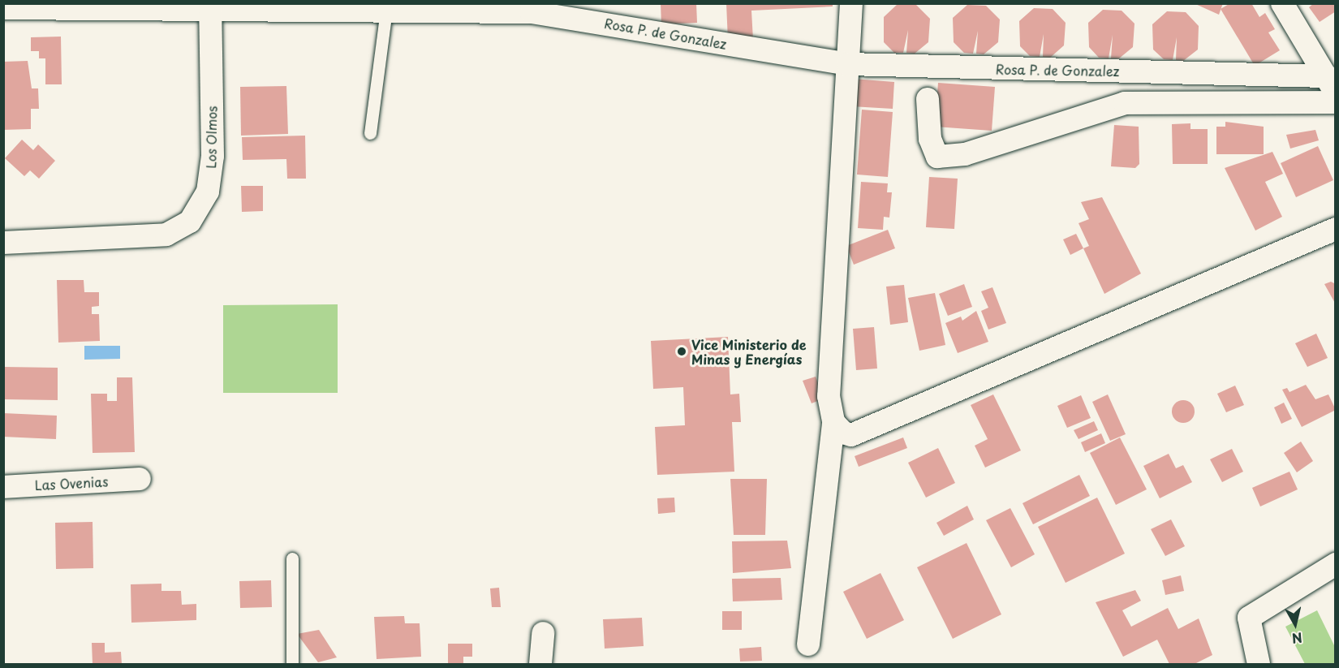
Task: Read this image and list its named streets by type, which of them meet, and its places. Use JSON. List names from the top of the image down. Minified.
{"streets":{"street":["Rosa P. de Gonzalez","Los Olmos","Las Ovenias"]},"crossings":[["Rosa P. de Gonzalez","Los Olmos"]],"places":["Vice Ministerio de Minas y Energías"],"north":"bottom"}
